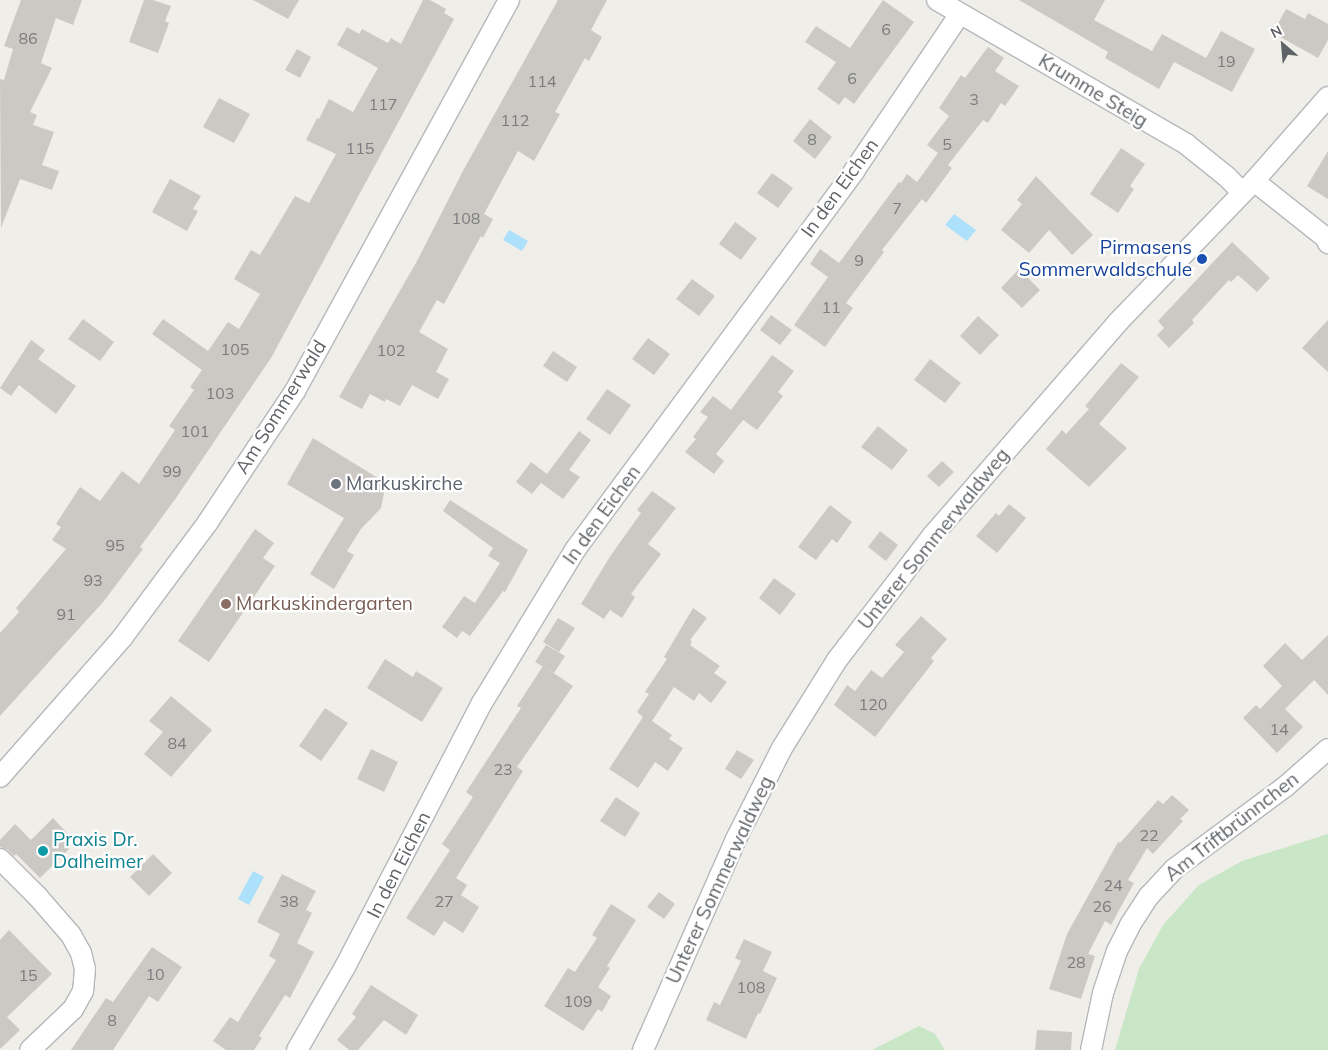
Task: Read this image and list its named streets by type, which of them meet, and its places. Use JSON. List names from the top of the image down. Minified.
{"streets":{"street":["Krumme Steig","In den Eichen","Am Sommerwald","Unterer Sommerwaldweg","Am Triftbrünnchen"]},"crossings":[["Krumme Steig","In den Eichen"],["Krumme Steig","Unterer Sommerwaldweg"]],"places":["Pirmasens Sommerwaldschule","Markuskirche","Markuskindergarten","Praxis Dr. Dalheimer"],"house_numbers":["6","86","19","6","114","3","117","112","8","5","115","7","108","9","11","105","102","103","101","99","95","93","91","120","14","84","23","22","24","38","27","26","28","10","15","108","109","8"],"north":"top left"}
